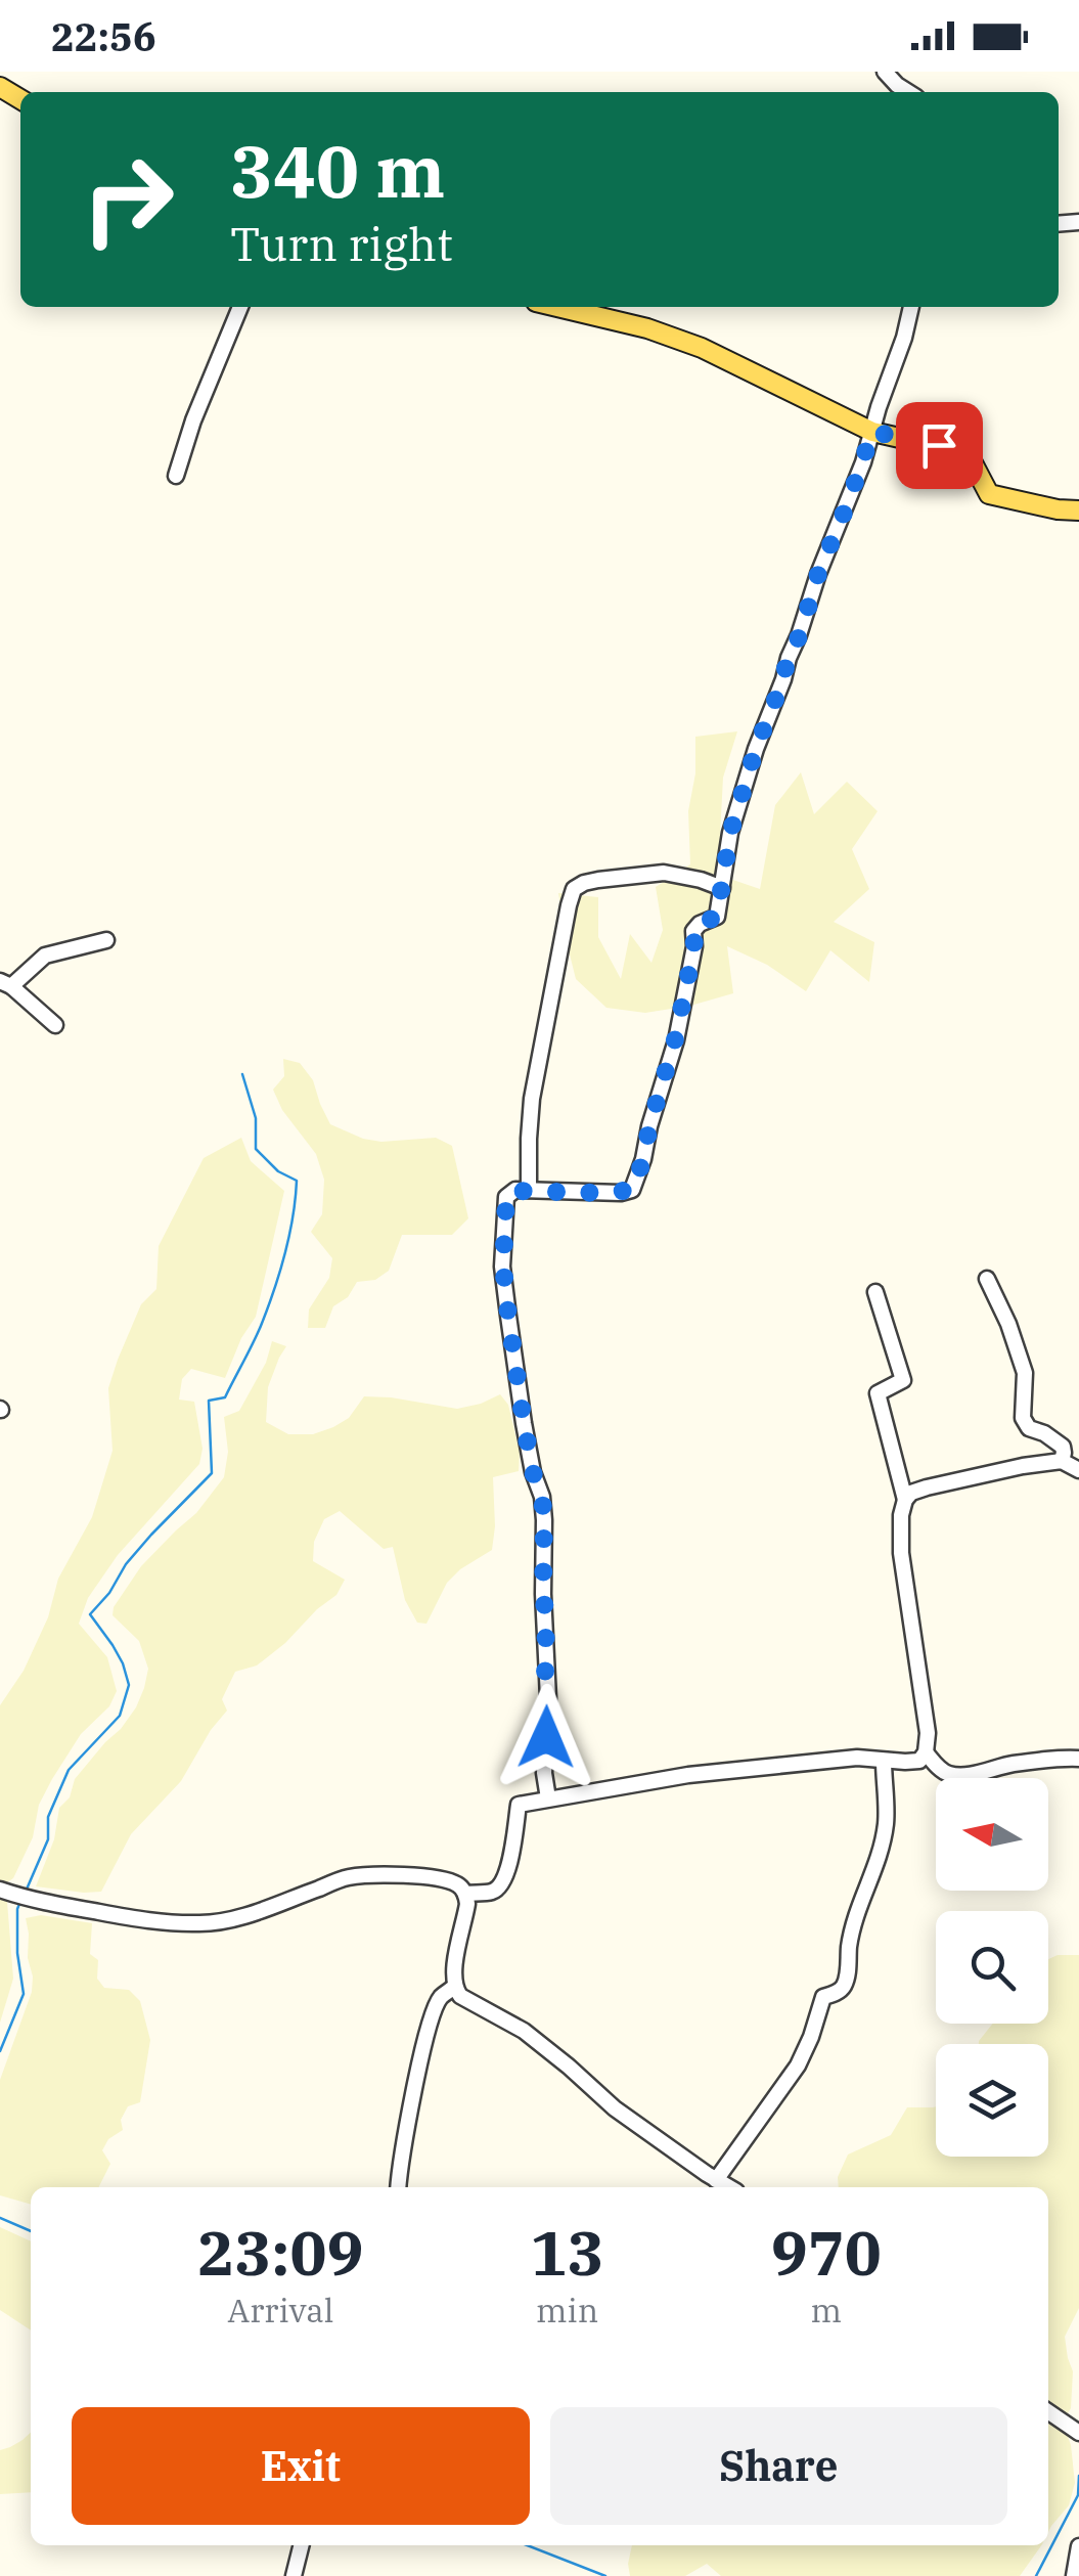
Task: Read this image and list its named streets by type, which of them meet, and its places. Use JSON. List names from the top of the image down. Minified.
{"north":"left","page":{"status":"22:56","turn":["340 m","Turn right"],"eta":["23:09","Arrival","13","min","970","m"],"buttons":["Exit","Share"]}}
